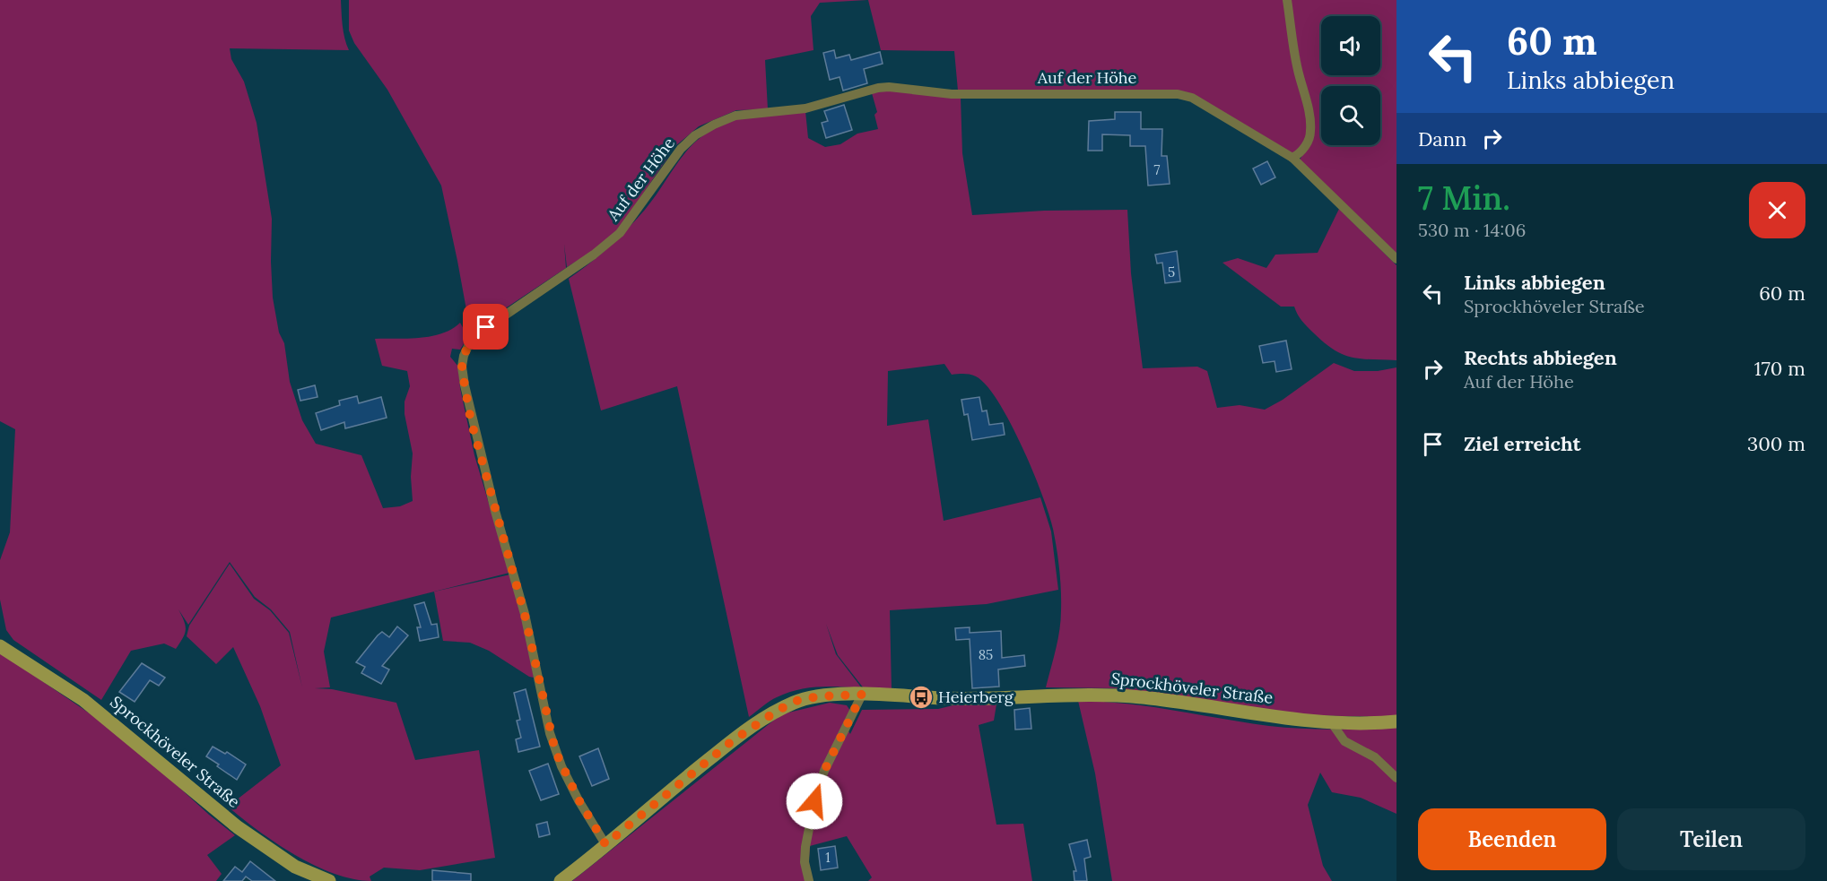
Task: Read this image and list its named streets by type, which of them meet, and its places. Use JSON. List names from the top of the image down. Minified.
{"streets":{"street":["Auf der Höhe","Sprockhöveler Straße"]},"crossings":[["Auf der Höhe","Sprockhöveler Straße"]],"places":{"bus stop":["Heierberg"]},"house_numbers":["7","5","85","1"],"page":{"turn":["60 m","Links abbiegen"],"then":"Dann","heading":["7 Min.","530 m · 14:06"],"list":[{"name":"Links abbiegen","note":"Sprockhöveler Straße","value":"60 m"},{"name":"Rechts abbiegen","note":"Auf der Höhe","value":"170 m"},{"name":"Ziel erreicht","value":"300 m"}],"buttons":["Beenden","Teilen"]}}
